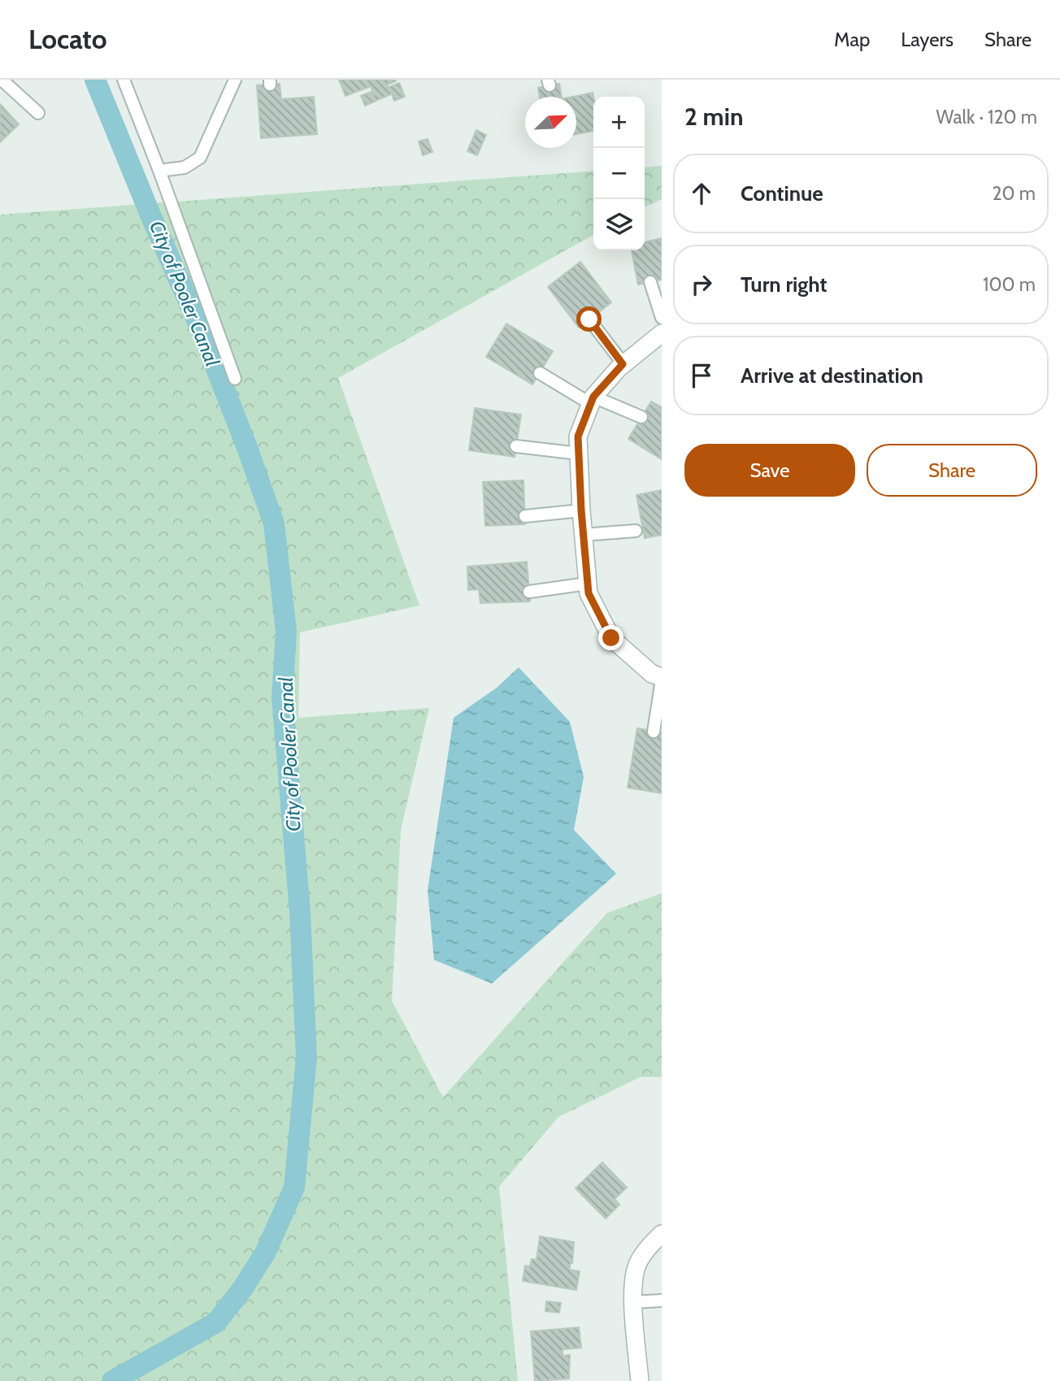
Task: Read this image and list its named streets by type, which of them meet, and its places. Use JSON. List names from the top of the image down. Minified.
{"water":["City of Pooler Canal"],"north":"top right","page":{"header":"Locato","nav":["Map","Layers","Share"],"heading":["2 min","Walk · 120 m"],"map_buttons":["+","−"],"list":[["Continue","20 m"],["Turn right","100 m"],"Arrive at destination"],"buttons":["Save","Share"]}}
